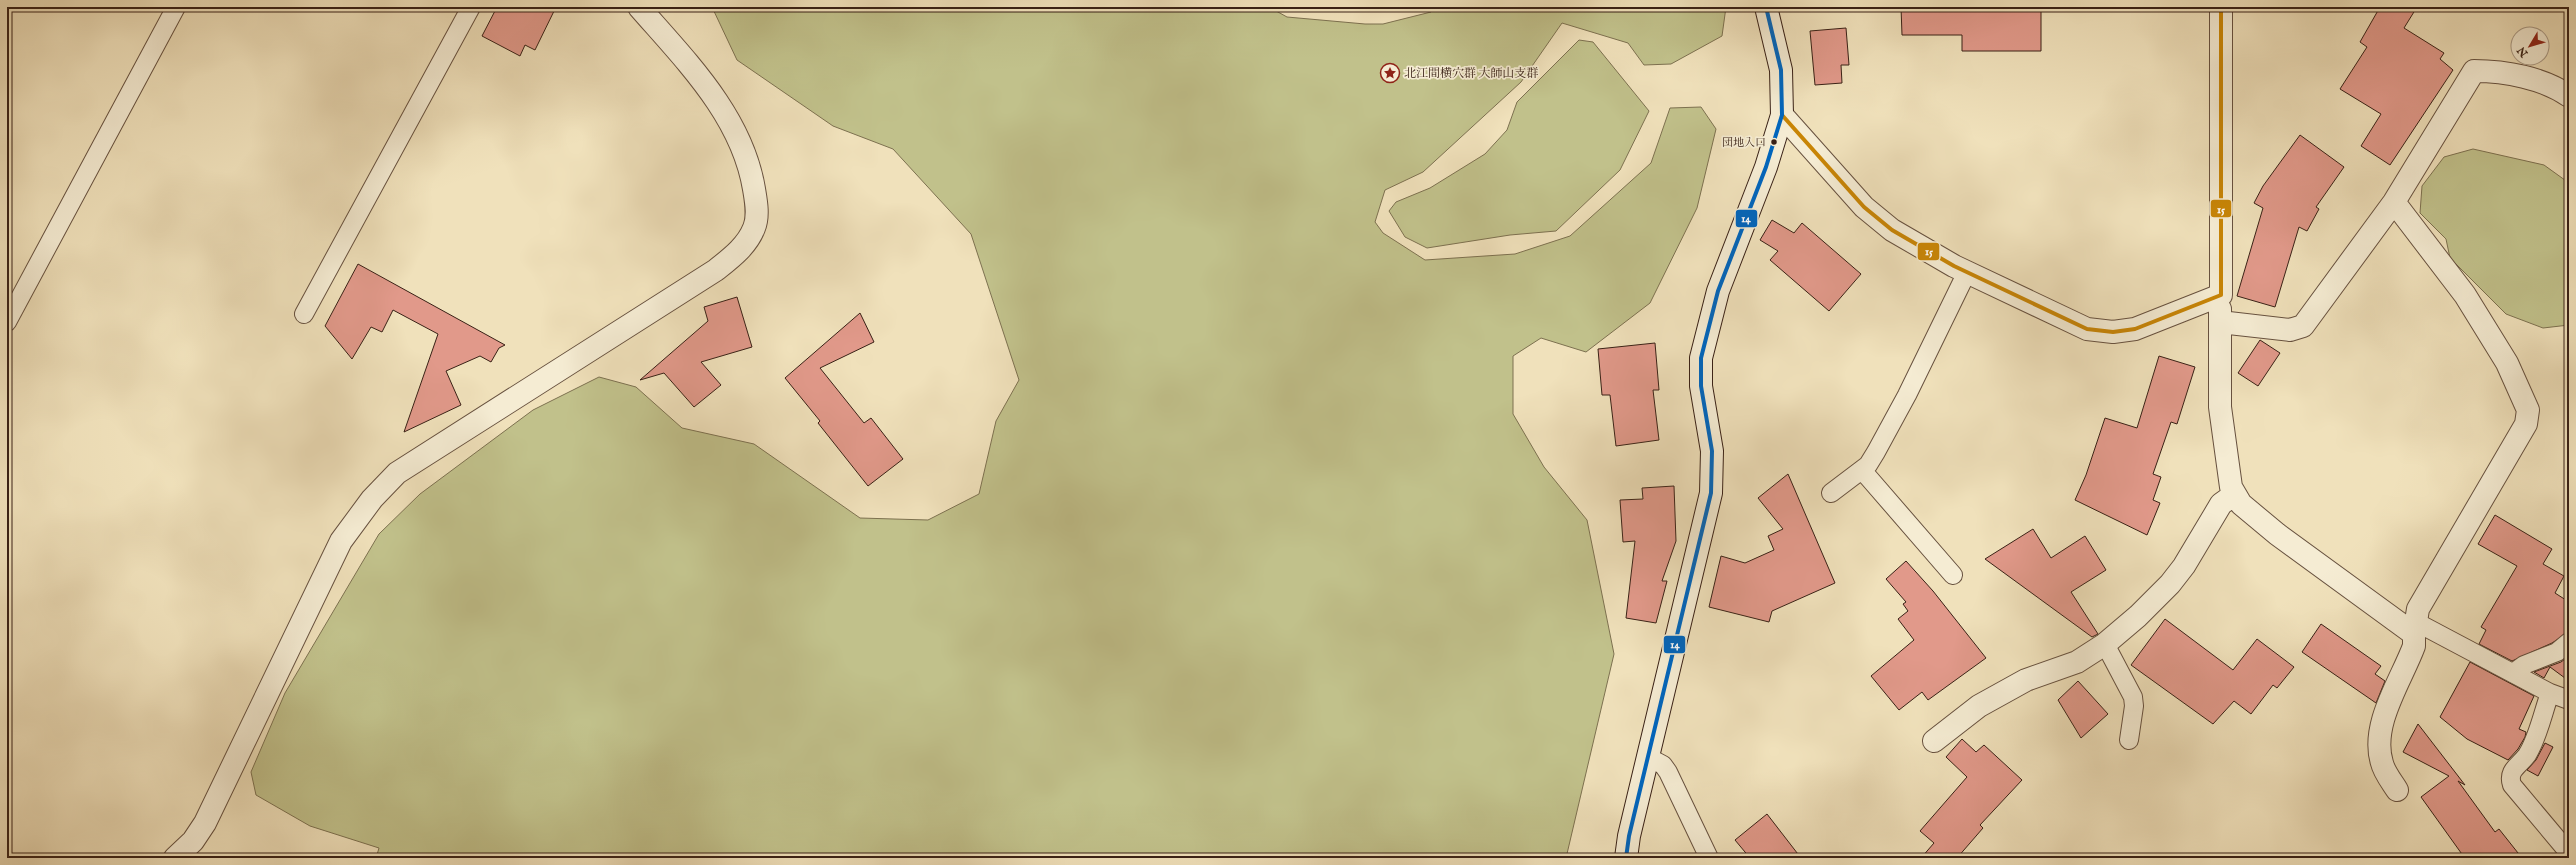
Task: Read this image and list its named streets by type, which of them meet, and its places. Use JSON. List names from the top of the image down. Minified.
{"places":{"place":["北江間横穴群 大師山支群"],"other":["団地入口"]},"lines":["transit line 15","transit line 14"],"north":"bottom left"}
